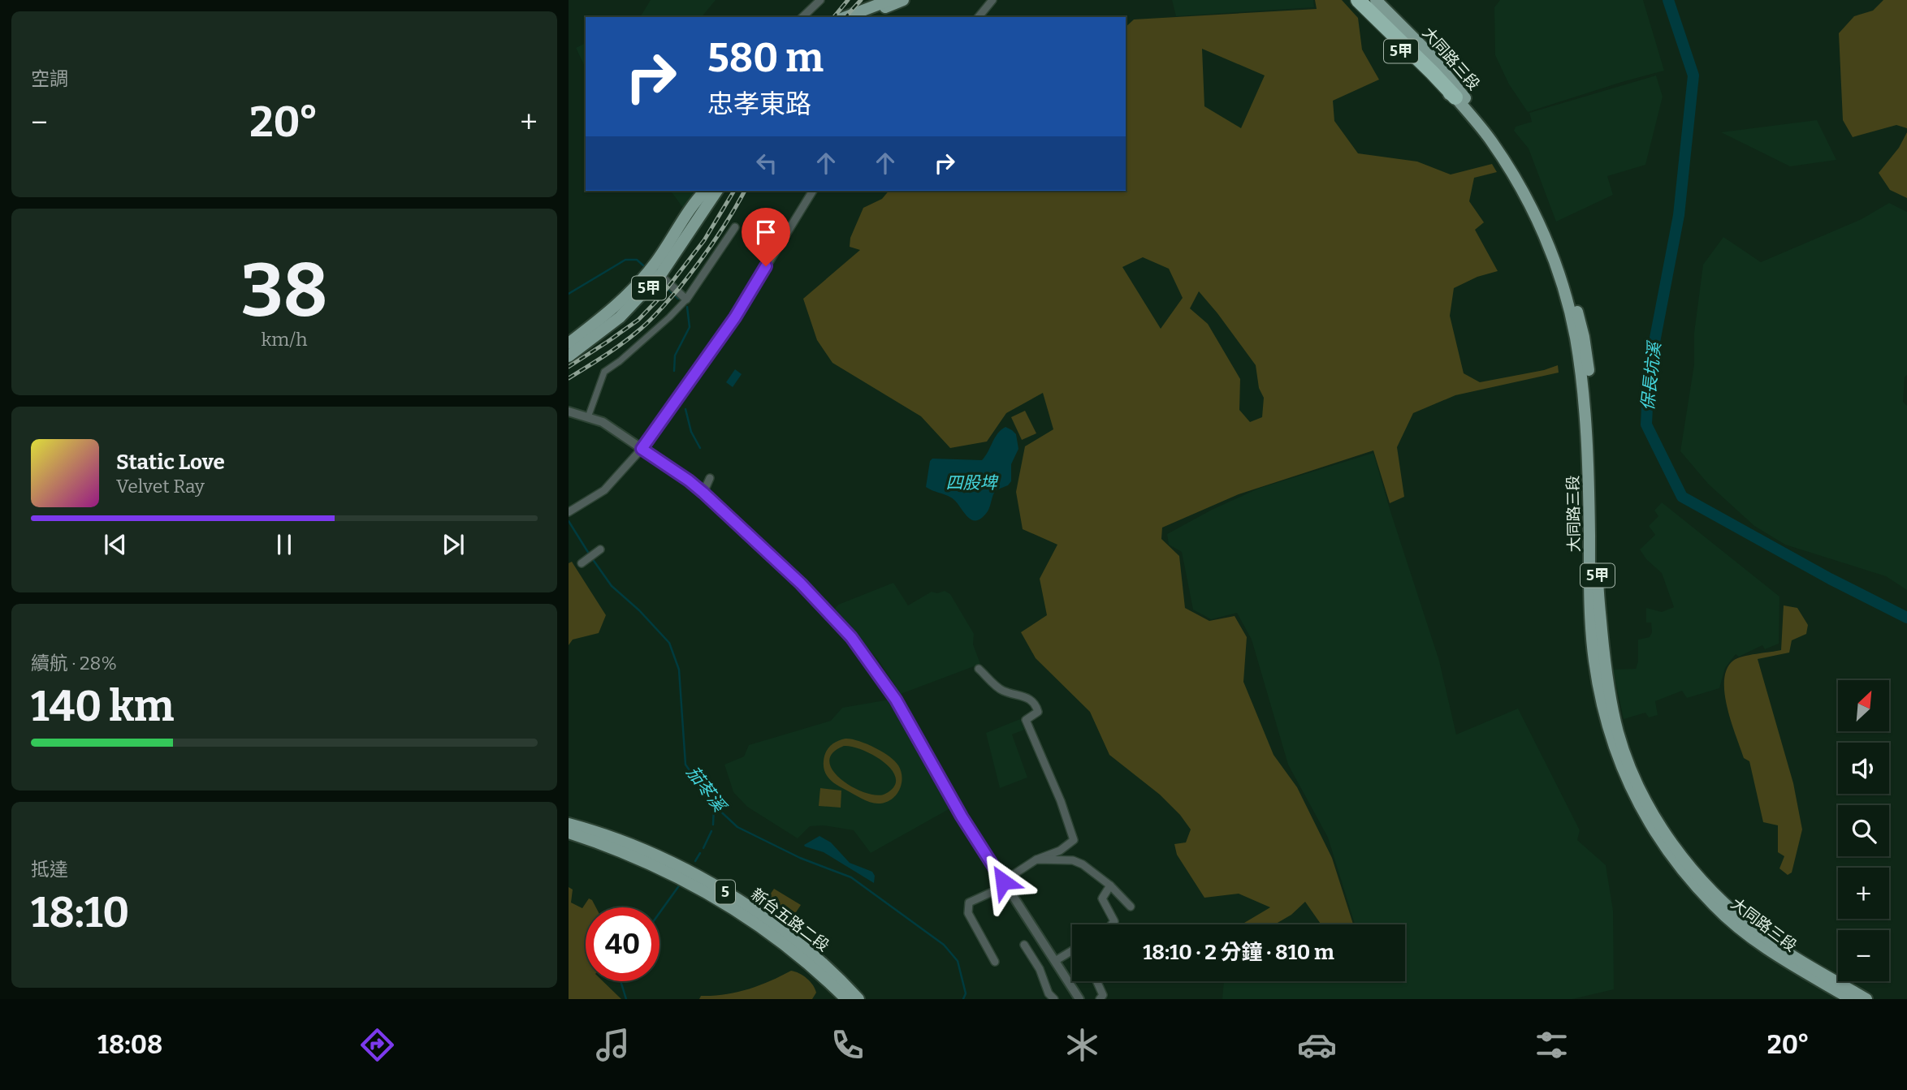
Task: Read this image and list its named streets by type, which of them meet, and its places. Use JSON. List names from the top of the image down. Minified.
{"streets":{"main road":["5甲","大同路三段","5","新台五路二段"]},"water":["保長坑溪","四股埤","茄苳溪"],"north":"top right","page":{"tile":["空調",["38","km/h"],["續航 · 28%","140 km"],["抵達","18:10"]],"turn":["580 m","忠孝東路"],"heat":["−","20°","+"],"song":["Static Love","Velvet Ray"],"map_buttons":["+","−"],"limit":"40","trip":"18:10 · 2 分鐘 · 810 m","tabs":["18:08","20°"]}}
